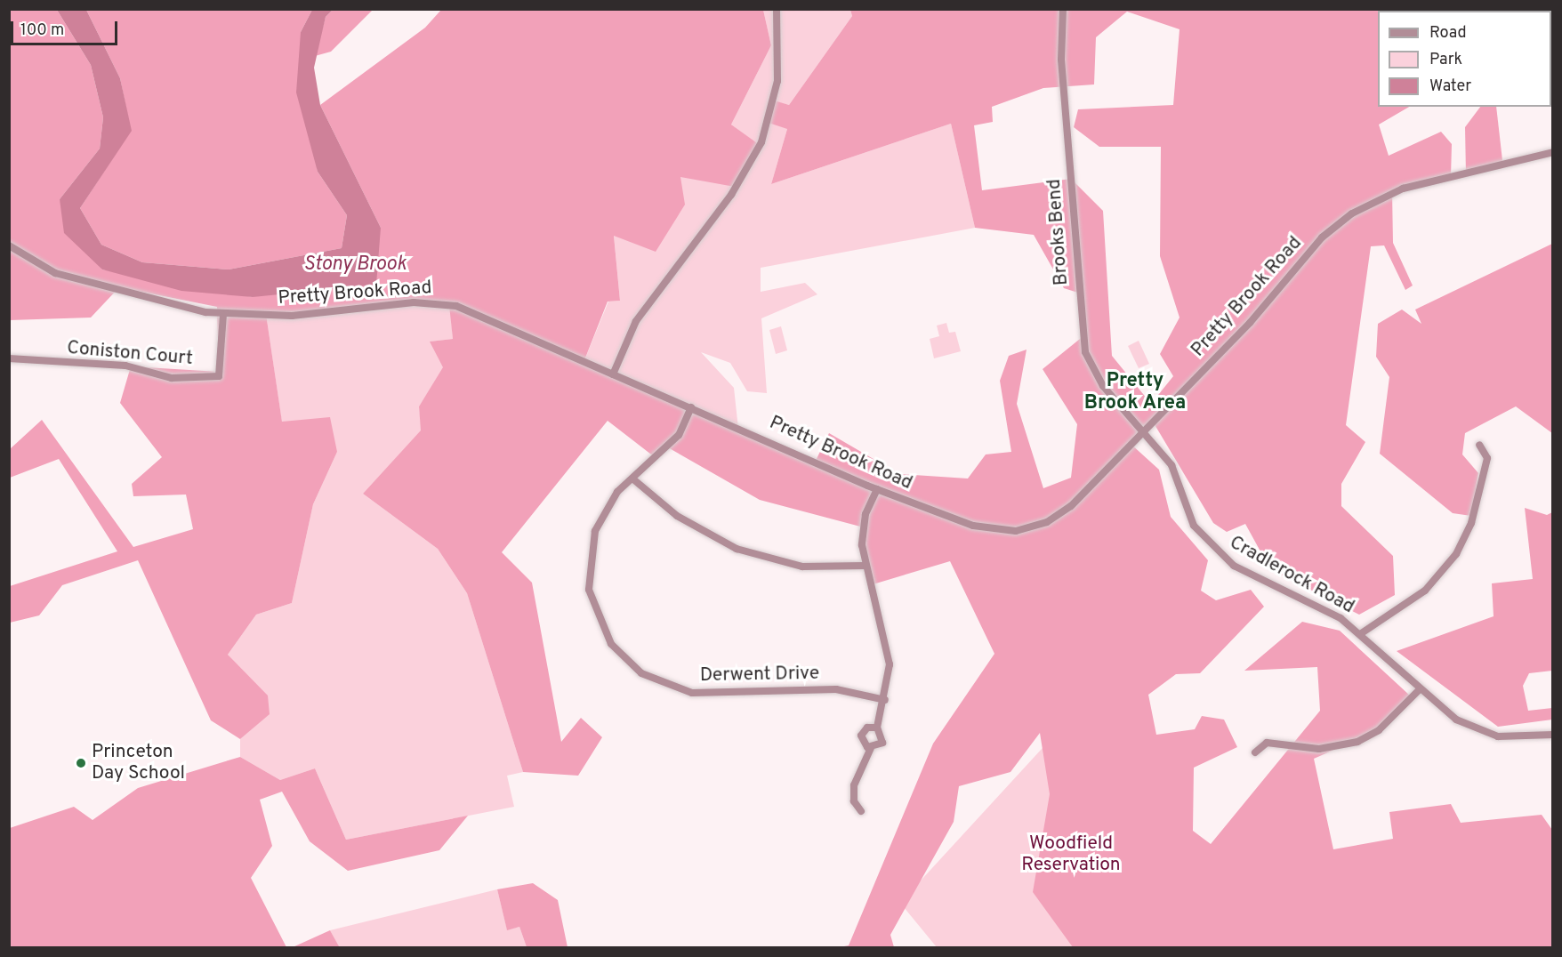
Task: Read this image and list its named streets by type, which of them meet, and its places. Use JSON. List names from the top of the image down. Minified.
{"streets":{"street":["Brooks Bend","Pretty Brook Road","Coniston Court","Cradlerock Road","Derwent Drive"]},"crossings":[["Brooks Bend","Pretty Brook Road"],["Brooks Bend","Cradlerock Road"],["Pretty Brook Road","Coniston Court"],["Pretty Brook Road","Cradlerock Road"],["Pretty Brook Road","Derwent Drive"]],"districts":["Pretty Brook Area"],"water":["Stony Brook"],"parks":["Woodfield Reservation"],"places":["Princeton Day School"],"legend":["Road","Park","Water"],"scale_bar":"100 m"}
